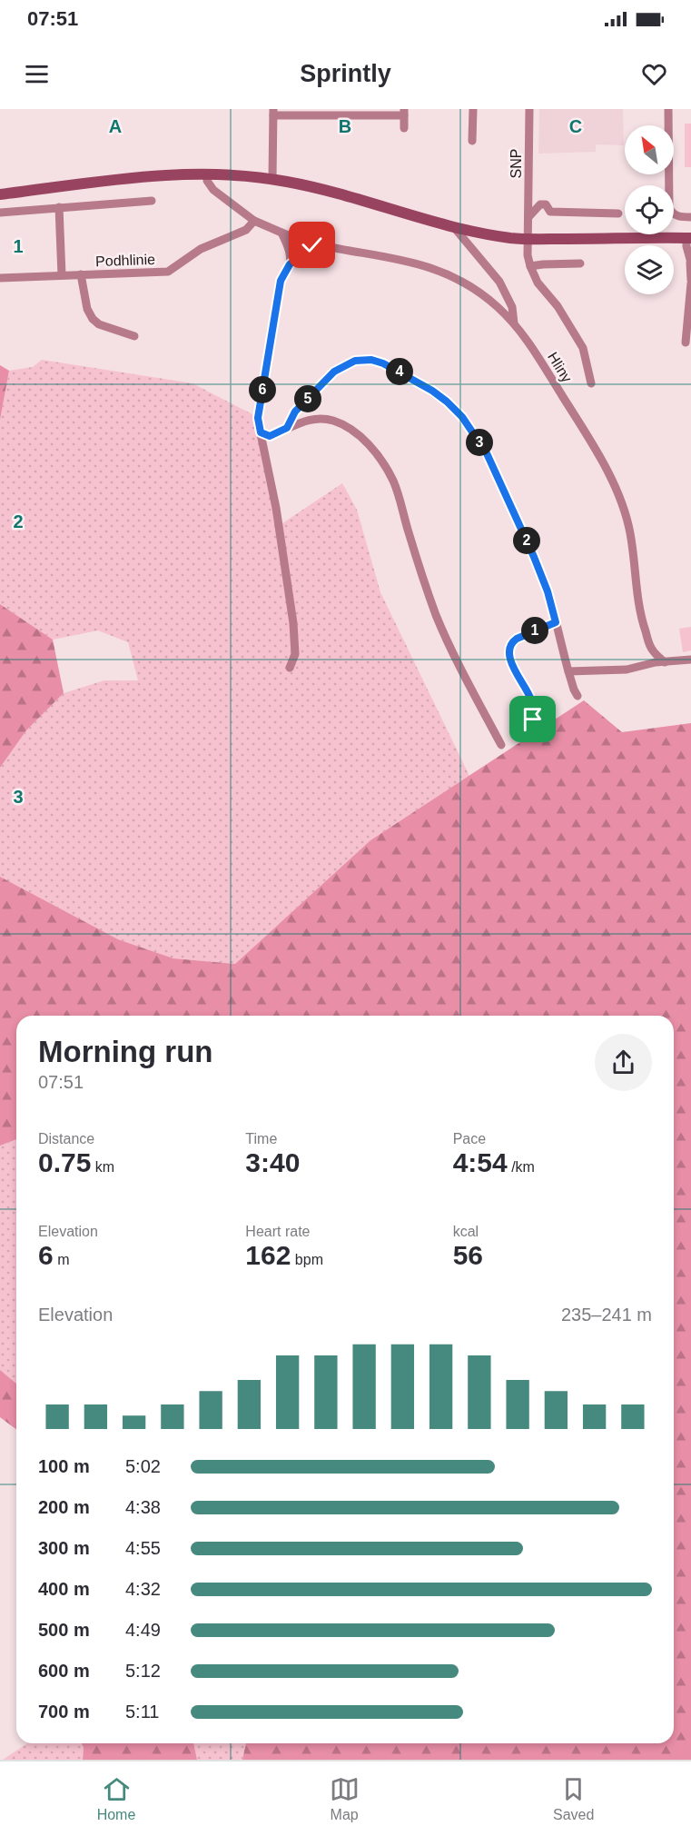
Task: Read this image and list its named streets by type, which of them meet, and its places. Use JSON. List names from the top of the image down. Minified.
{"streets":{"street":["SNP","Podhlinie","Hliny"]},"crossings":[["SNP","Hliny"],["Podhlinie","Hliny"]],"north":"top left","page":{"status":"07:51","header":"Sprintly","pins":["4","6","5","3","2","1"],"heading":["Morning run","07:51"],"stats":[["Distance","0.75 km"],["Time","3:40"],["Pace","4:54 /km"],["Elevation","6 m"],["Heart rate","162 bpm"],["kcal","56"]],"chart":["Elevation","235–241 m"],"list":[{"name":"100 m","note":"5:02"},{"name":"200 m","note":"4:38"},{"name":"300 m","note":"4:55"},{"name":"400 m","note":"4:32"},{"name":"500 m","note":"4:49"},{"name":"600 m","note":"5:12"},{"name":"700 m","note":"5:11"}],"tabs":["Home","Map","Saved"]},"grid":{"columns":["A","B","C"],"rows":["1","2","3"]}}
